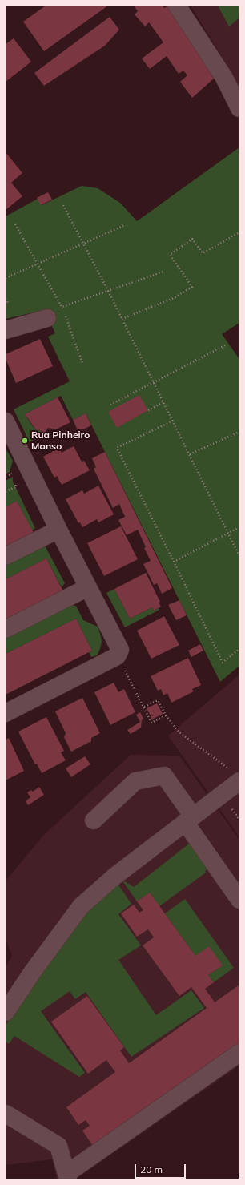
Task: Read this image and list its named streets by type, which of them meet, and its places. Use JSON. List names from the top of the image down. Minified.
{"places":["Rua Pinheiro Manso"],"scale_bar":"20 m"}
